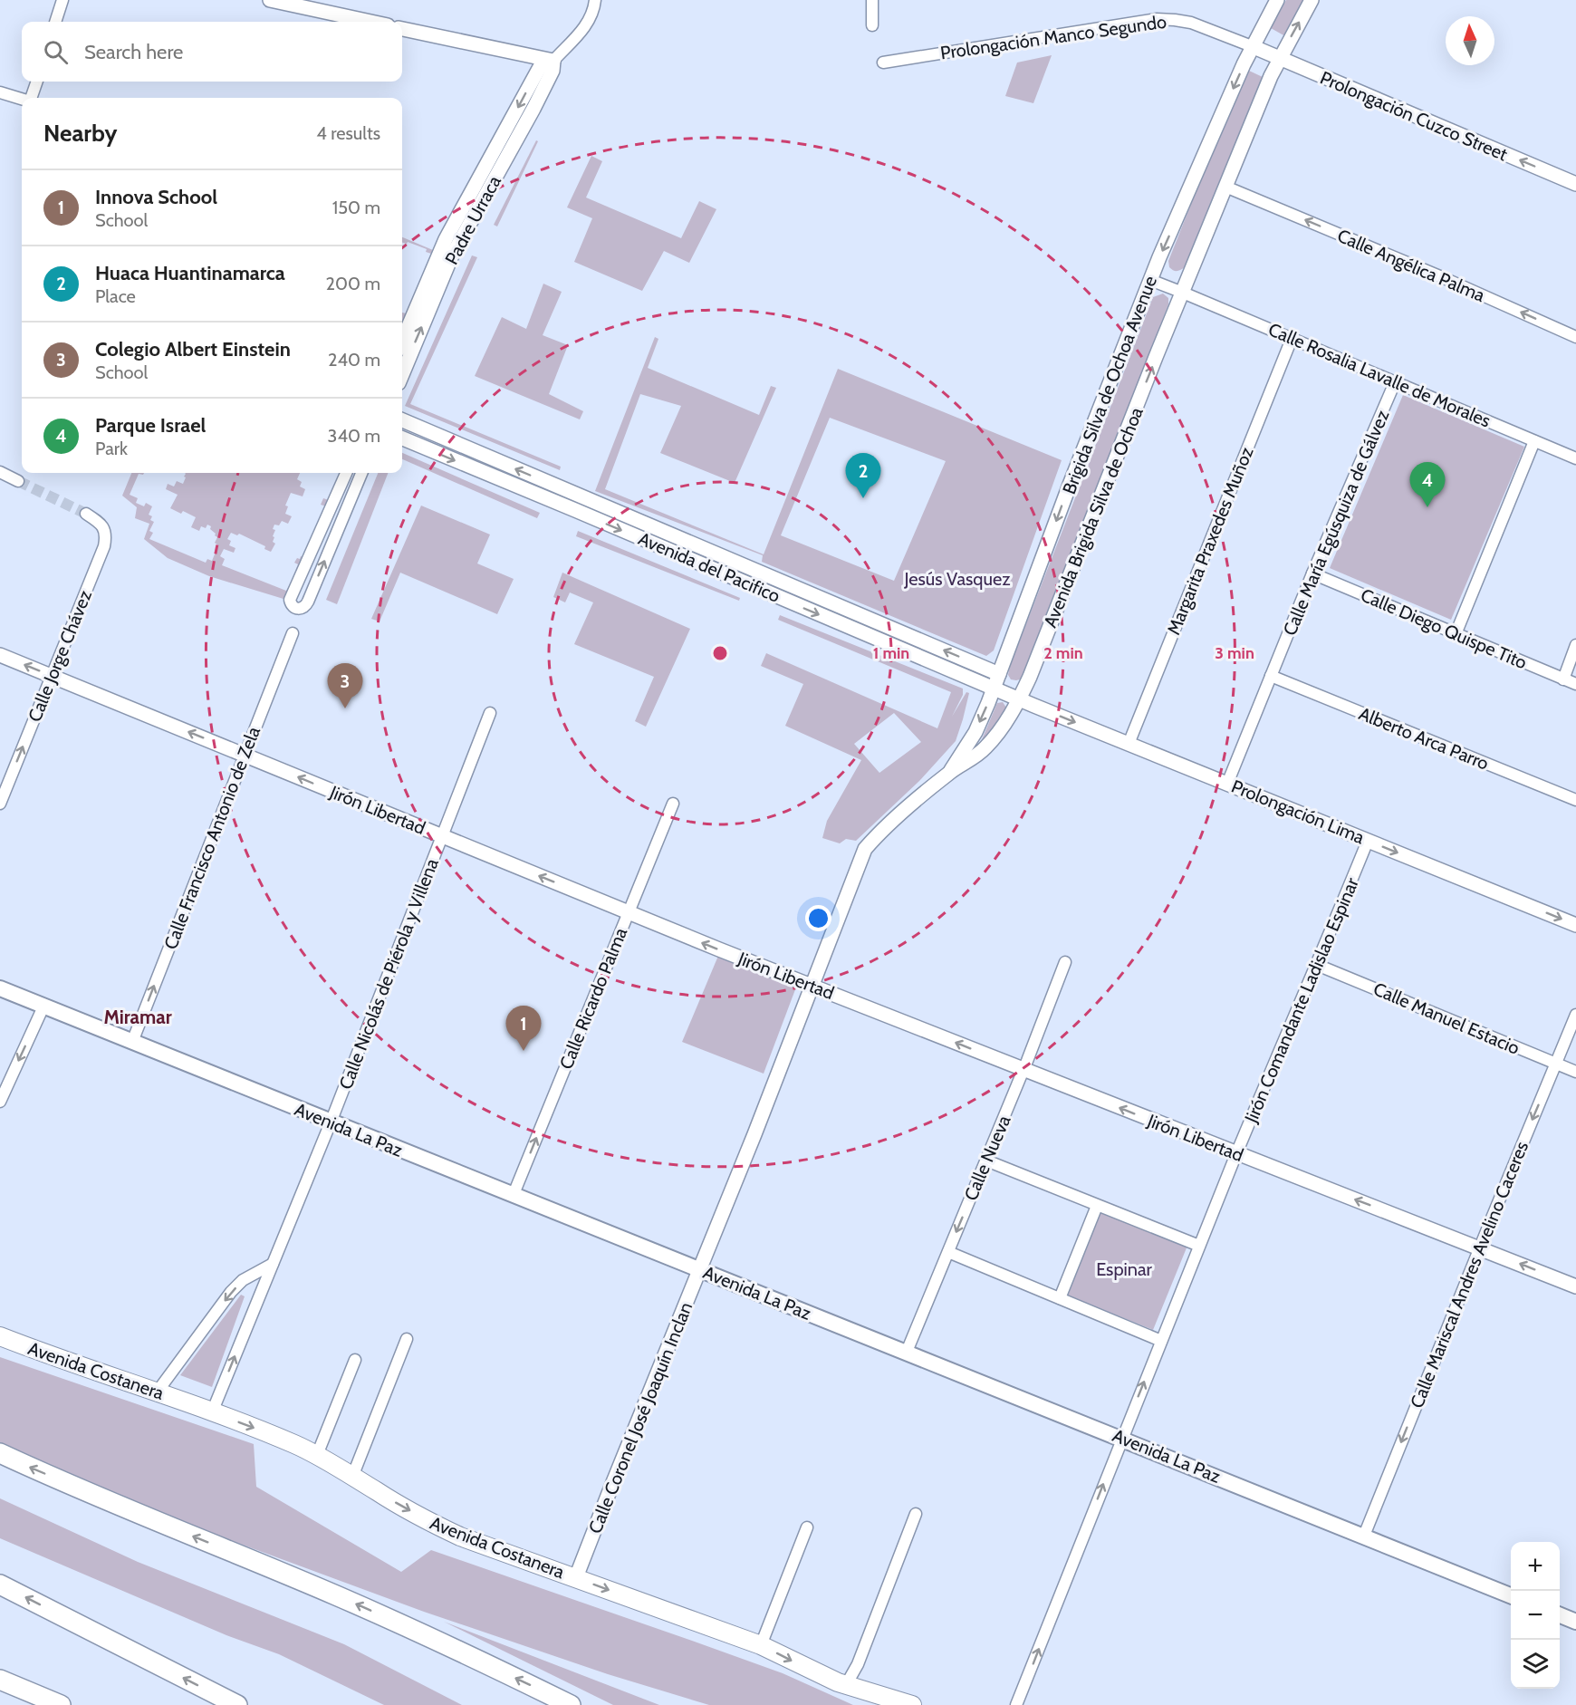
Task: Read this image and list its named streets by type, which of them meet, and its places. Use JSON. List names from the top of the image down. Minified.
{"streets":{"main road":["Avenida La Paz","Avenida Costanera"],"street":["Prolongación Manco Segundo","Prolongación Cuzco Street","Padre Urraca","Calle Angélica Palma","Calle Rosalia Lavalle de Morales","Brigida Silva de Ochoa Avenue","Avenida Brigida Silva de Ochoa","Calle María Egúsquiza de Gálvez","Margarita Praxedes Muñoz","Avenida del Pacifico","Calle Diego Quispe Tito","Calle Jorge Chávez","Alberto Arca Parro","Jirón Libertad","Prolongación Lima","Calle Francisco Antonio de Zela","Calle Nicolás de Piérola y Villena","Calle Ricardo Palma","Jirón Comandante Ladislao Espinar","Calle Manuel Estacio","Calle Nueva","Calle Mariscal Andres Avelino Caceres","Calle Coronel José Joaquín Inclan"]},"crossings":[["Prolongación Manco Segundo","Prolongación Cuzco Street"],["Prolongación Manco Segundo","Brigida Silva de Ochoa Avenue"],["Prolongación Cuzco Street","Brigida Silva de Ochoa Avenue"],["Prolongación Cuzco Street","Avenida Brigida Silva de Ochoa"],["Calle Angélica Palma","Avenida Brigida Silva de Ochoa"],["Calle Rosalia Lavalle de Morales","Brigida Silva de Ochoa Avenue"],["Calle Rosalia Lavalle de Morales","Avenida Brigida Silva de Ochoa"],["Calle Rosalia Lavalle de Morales","Calle María Egúsquiza de Gálvez"],["Calle Rosalia Lavalle de Morales","Margarita Praxedes Muñoz"],["Brigida Silva de Ochoa Avenue","Avenida Brigida Silva de Ochoa"],["Brigida Silva de Ochoa Avenue","Avenida del Pacifico"],["Avenida Brigida Silva de Ochoa","Avenida del Pacifico"],["Avenida Brigida Silva de Ochoa","Jirón Libertad"],["Avenida Brigida Silva de Ochoa","Prolongación Lima"],["Avenida Brigida Silva de Ochoa","Calle Coronel José Joaquín Inclan"],["Calle María Egúsquiza de Gálvez","Calle Diego Quispe Tito"],["Calle María Egúsquiza de Gálvez","Alberto Arca Parro"],["Calle María Egúsquiza de Gálvez","Prolongación Lima"],["Margarita Praxedes Muñoz","Prolongación Lima"],["Avenida del Pacifico","Prolongación Lima"],["Calle Jorge Chávez","Jirón Libertad"],["Jirón Libertad","Calle Francisco Antonio de Zela"],["Jirón Libertad","Calle Nicolás de Piérola y Villena"],["Jirón Libertad","Calle Ricardo Palma"],["Jirón Libertad","Jirón Comandante Ladislao Espinar"],["Jirón Libertad","Calle Nueva"],["Jirón Libertad","Calle Mariscal Andres Avelino Caceres"],["Jirón Libertad","Calle Coronel José Joaquín Inclan"],["Prolongación Lima","Jirón Comandante Ladislao Espinar"],["Calle Francisco Antonio de Zela","Avenida La Paz"],["Calle Nicolás de Piérola y Villena","Avenida La Paz"],["Calle Nicolás de Piérola y Villena","Avenida Costanera"],["Calle Ricardo Palma","Avenida La Paz"],["Jirón Comandante Ladislao Espinar","Calle Manuel Estacio"],["Jirón Comandante Ladislao Espinar","Avenida La Paz"],["Calle Manuel Estacio","Calle Mariscal Andres Avelino Caceres"],["Avenida La Paz","Calle Nueva"],["Avenida La Paz","Calle Mariscal Andres Avelino Caceres"],["Avenida La Paz","Calle Coronel José Joaquín Inclan"],["Avenida Costanera","Calle Coronel José Joaquín Inclan"]],"one_way":["Prolongación Cuzco Street","Calle Angélica Palma","Brigida Silva de Ochoa Avenue","Avenida Brigida Silva de Ochoa","Calle Jorge Chávez","Jirón Libertad","Prolongación Lima","Calle Francisco Antonio de Zela","Calle Ricardo Palma","Jirón Comandante Ladislao Espinar","Calle Mariscal Andres Avelino Caceres","Avenida Costanera"],"districts":["Miramar"],"parks":["Jesús Vasquez","Espinar"],"north":"top","page":{"search":"Search here","heading":["Nearby","4 results"],"list":[{"mark":"1","name":"Innova School","note":"School","value":"150 m"},{"mark":"2","name":"Huaca Huantinamarca","note":"Place","value":"200 m"},{"mark":"3","name":"Colegio Albert Einstein","note":"School","value":"240 m"},{"mark":"4","name":"Parque Israel","note":"Park","value":"340 m"}],"pins":["2","4","3","1"],"map_buttons":["+","−"]},"rings":["1 min","2 min","3 min"]}
